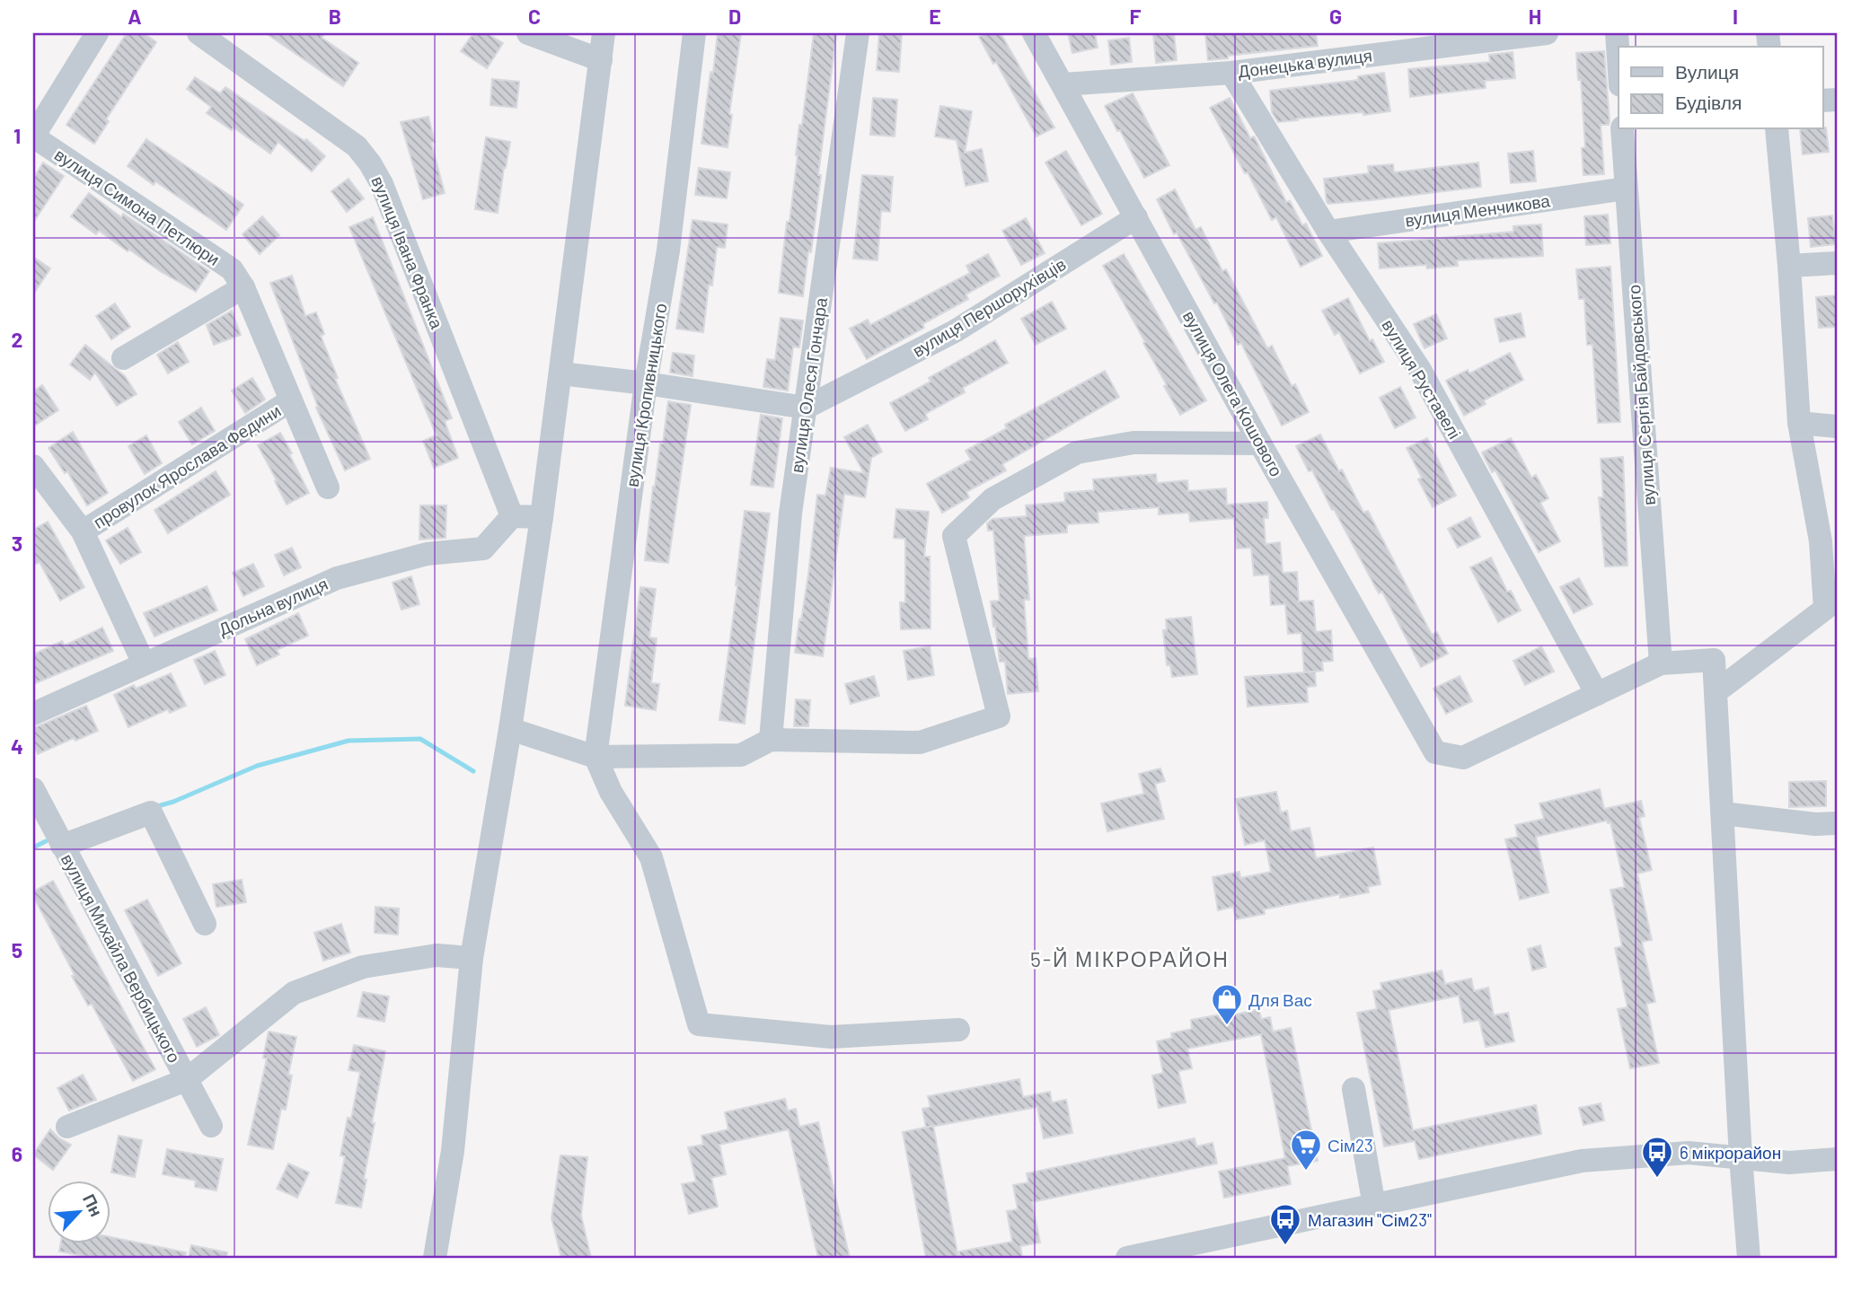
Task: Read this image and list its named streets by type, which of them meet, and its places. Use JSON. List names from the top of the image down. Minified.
{"streets":{"street":["Донецька вулиця","вулиця Симона Петлюри","вулиця Менчикова","вулиця Івана Франка","вулиця Першорухівців","вулиця Руставелі","вулиця Олеся Гончара","вулиця Олега Кошового","вулиця Кропивницького","вулиця Сергія Байдовського","провулок Ярослава Федини","Дольна вулиця","вулиця Михайла Вербицького"]},"crossings":[["Донецька вулиця","вулиця Руставелі"],["Донецька вулиця","вулиця Олега Кошового"],["вулиця Симона Петлюри","провулок Ярослава Федини"],["вулиця Менчикова","вулиця Руставелі"],["вулиця Менчикова","вулиця Сергія Байдовського"],["вулиця Івана Франка","Дольна вулиця"],["вулиця Першорухівців","вулиця Олеся Гончара"],["вулиця Першорухівців","вулиця Олега Кошового"],["вулиця Руставелі","вулиця Олега Кошового"]],"districts":["5-Й МІКРОРАЙОН"],"places":{"shop":["Для Вас"],"supermarket":["Сім23"],"bus stop":["6 мікрорайон","Магазин \"Сім23\""]},"legend":["Вулиця","Будівля"],"north":"top right","grid":{"columns":["A","B","C","D","E","F","G","H","I"],"rows":["1","2","3","4","5","6"]}}
